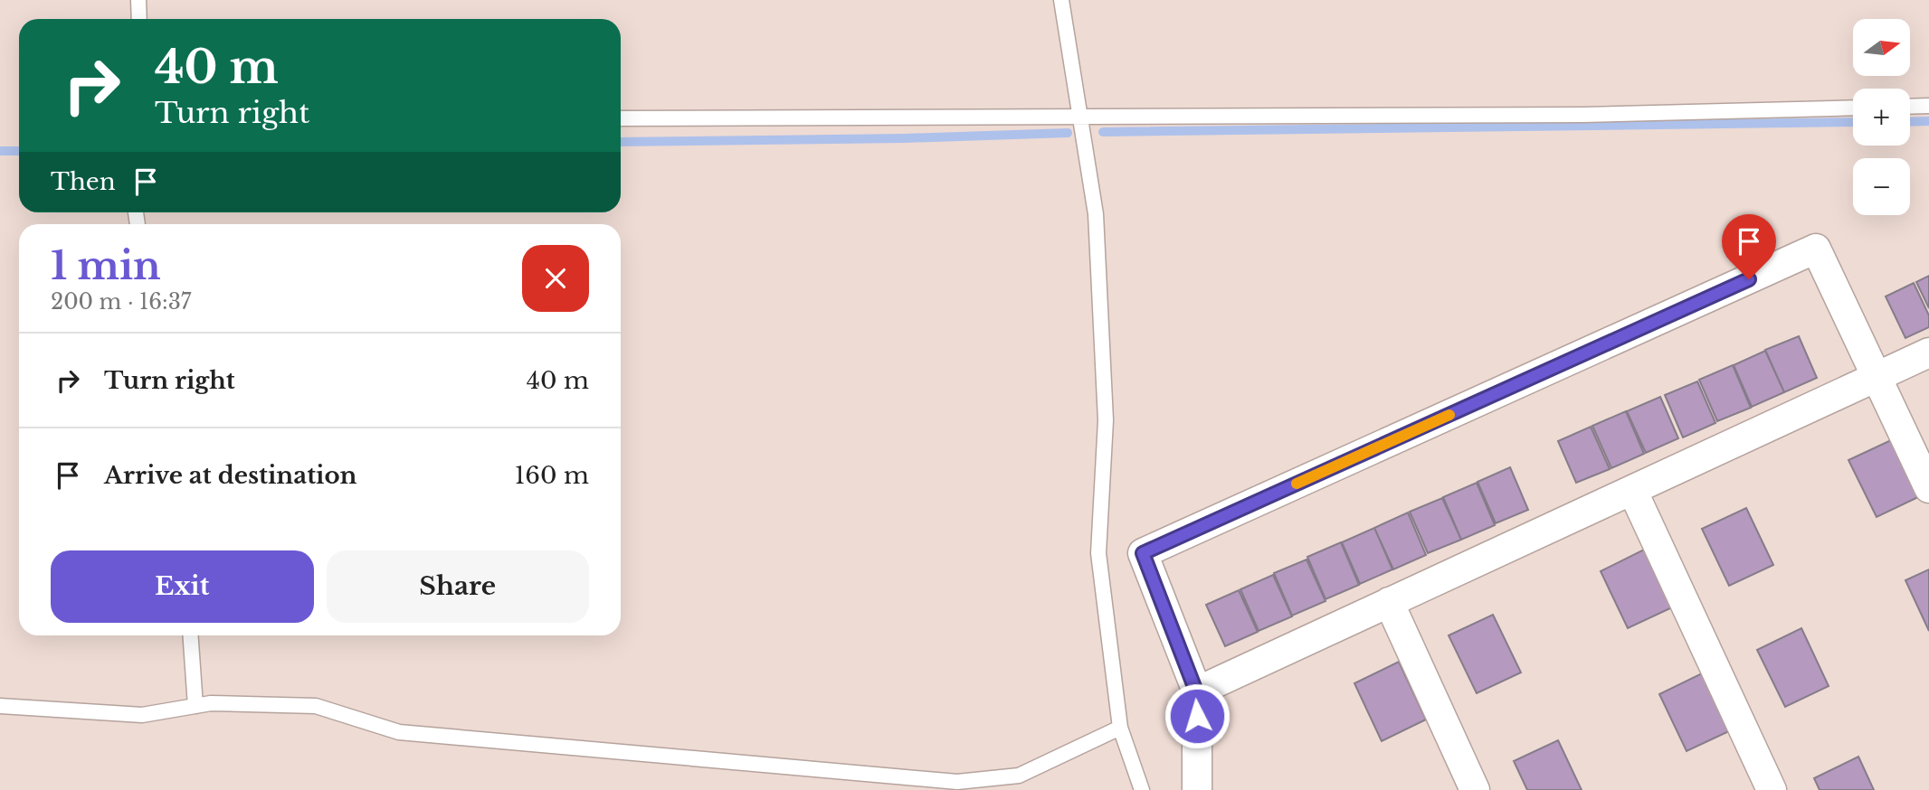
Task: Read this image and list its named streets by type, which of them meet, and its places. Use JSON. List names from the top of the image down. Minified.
{"north":"right","page":{"map_buttons":["+","−"],"turn":["40 m","Turn right"],"then":"Then","heading":["1 min","200 m · 16:37"],"list":[{"name":"Turn right","value":"40 m"},{"name":"Arrive at destination","value":"160 m"}],"buttons":["Exit","Share"]}}
